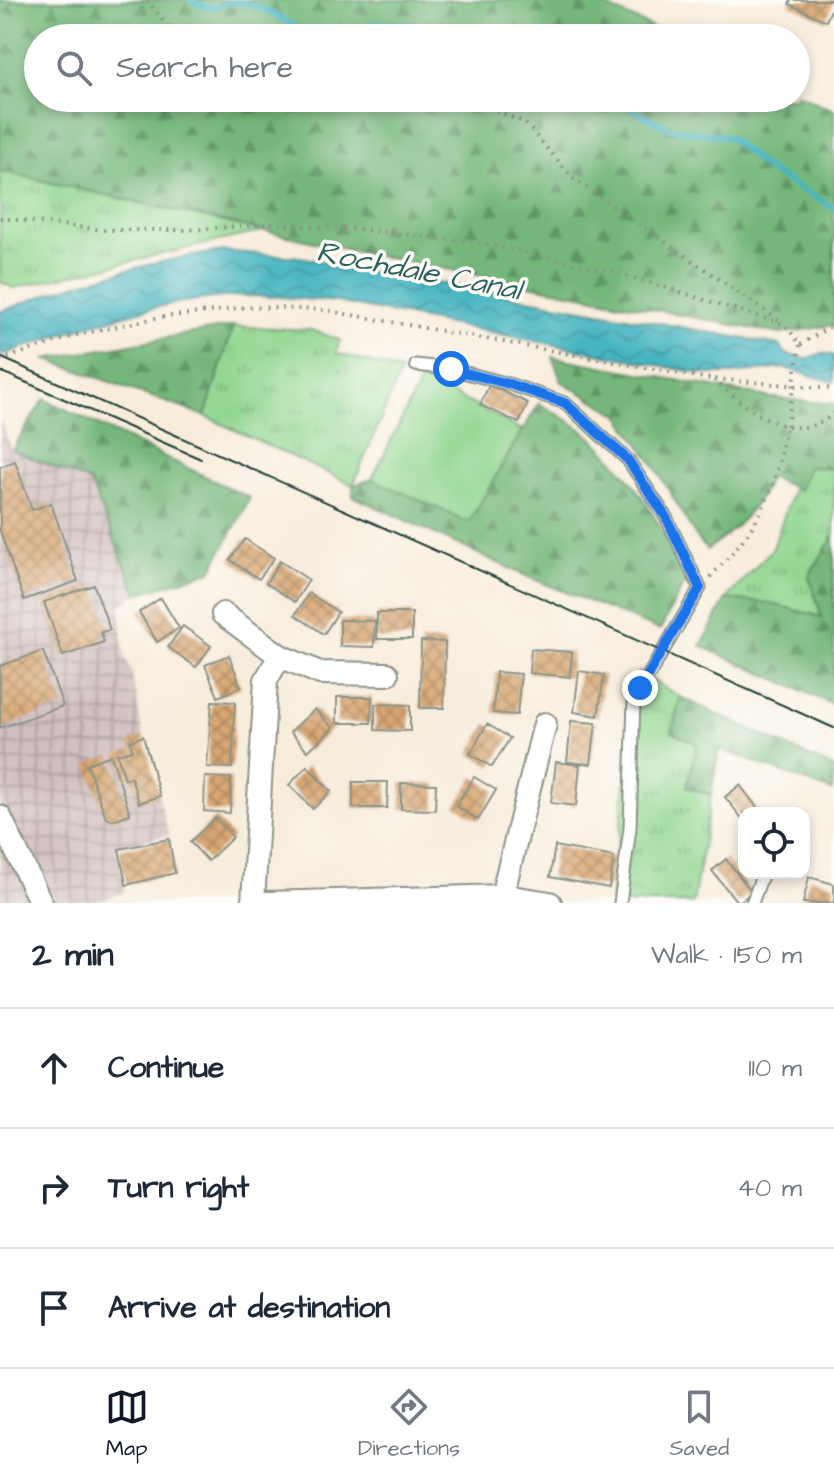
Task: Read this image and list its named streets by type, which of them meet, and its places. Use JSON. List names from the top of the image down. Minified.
{"water":["Rochdale Canal"],"page":{"search":"Search here","heading":["2 min","Walk · 150 m"],"list":[["Continue","110 m"],["Turn right","40 m"],"Arrive at destination"],"nav":["Map","Directions","Saved"]}}
